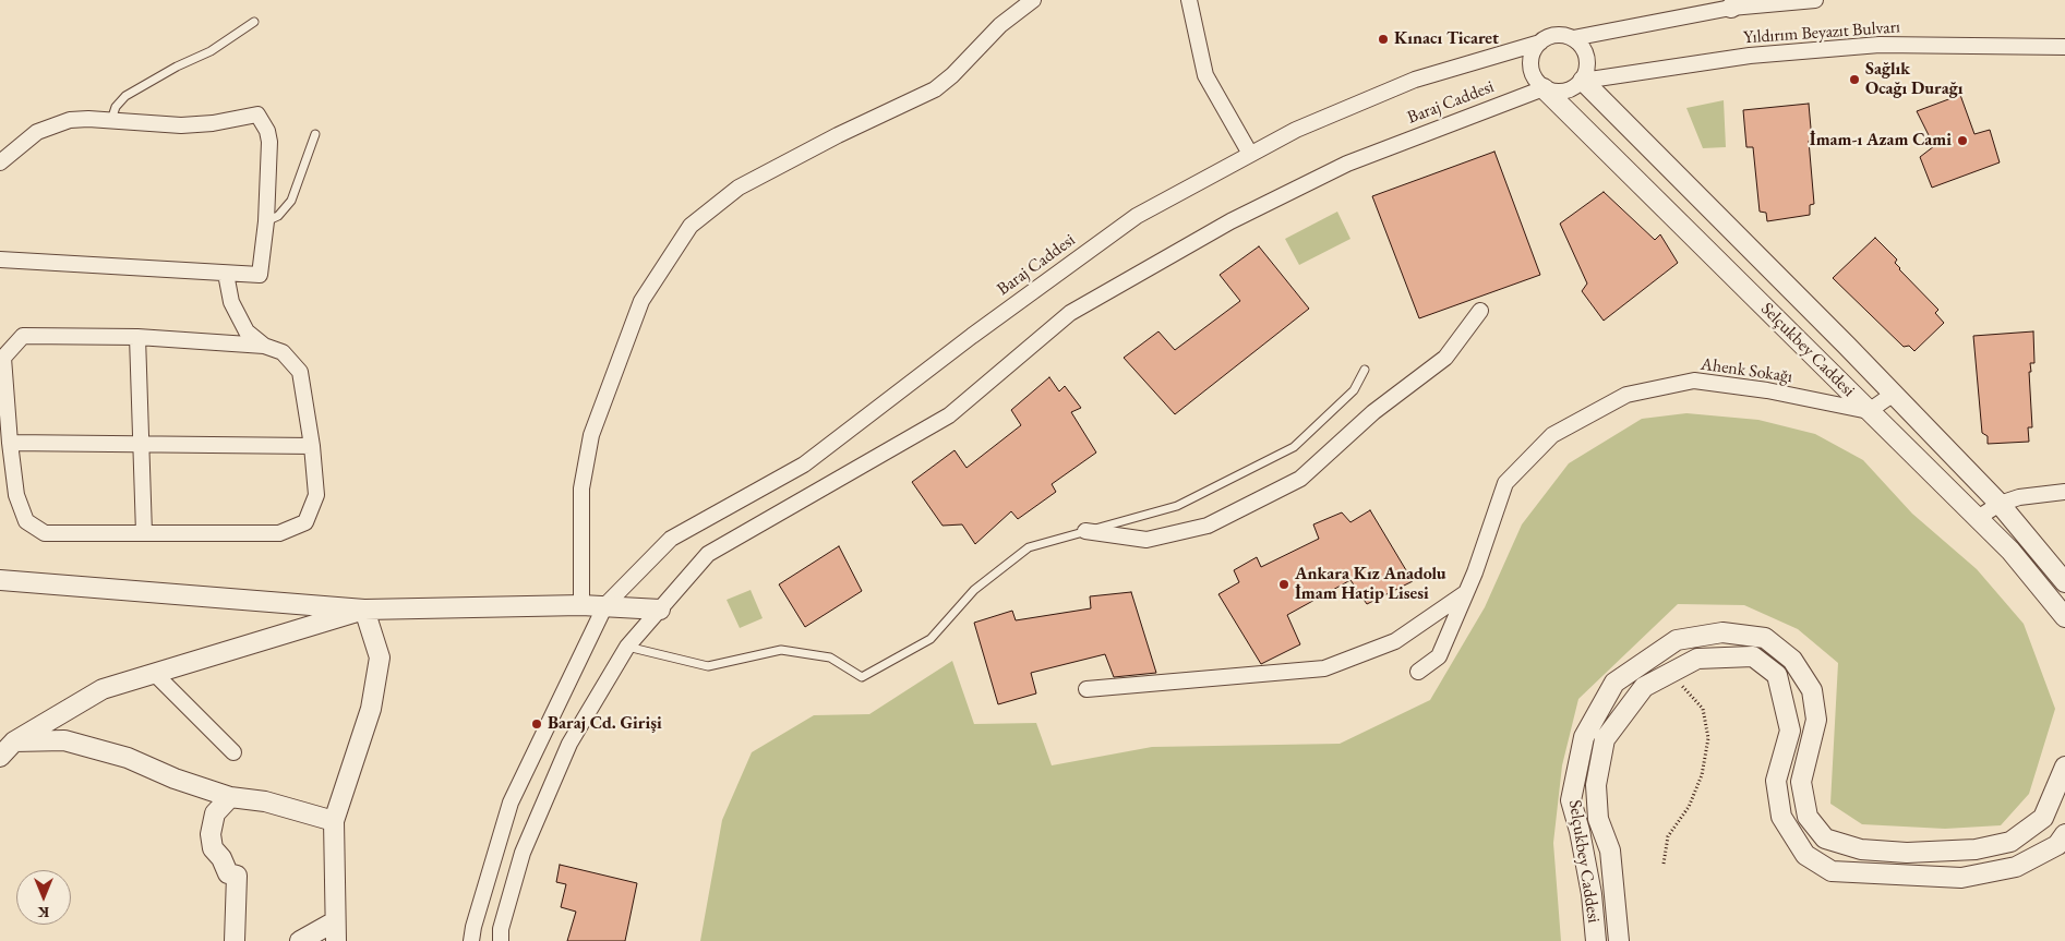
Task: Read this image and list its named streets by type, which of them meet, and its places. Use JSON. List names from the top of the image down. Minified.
{"streets":{"street":["Yıldırım Beyazıt Bulvarı","Baraj Caddesi","Selçukbey Caddesi","Ahenk Sokağı"]},"crossings":[["Yıldırım Beyazıt Bulvarı","Baraj Caddesi"],["Yıldırım Beyazıt Bulvarı","Selçukbey Caddesi"],["Baraj Caddesi","Selçukbey Caddesi"],["Selçukbey Caddesi","Ahenk Sokağı"]],"places":["Kınacı Ticaret","Sağlık Ocağı Durağı","İmam-ı Azam Cami","Ankara Kız Anadolu İmam Hatip Lisesi","Baraj Cd. Girişi"],"north":"bottom"}
